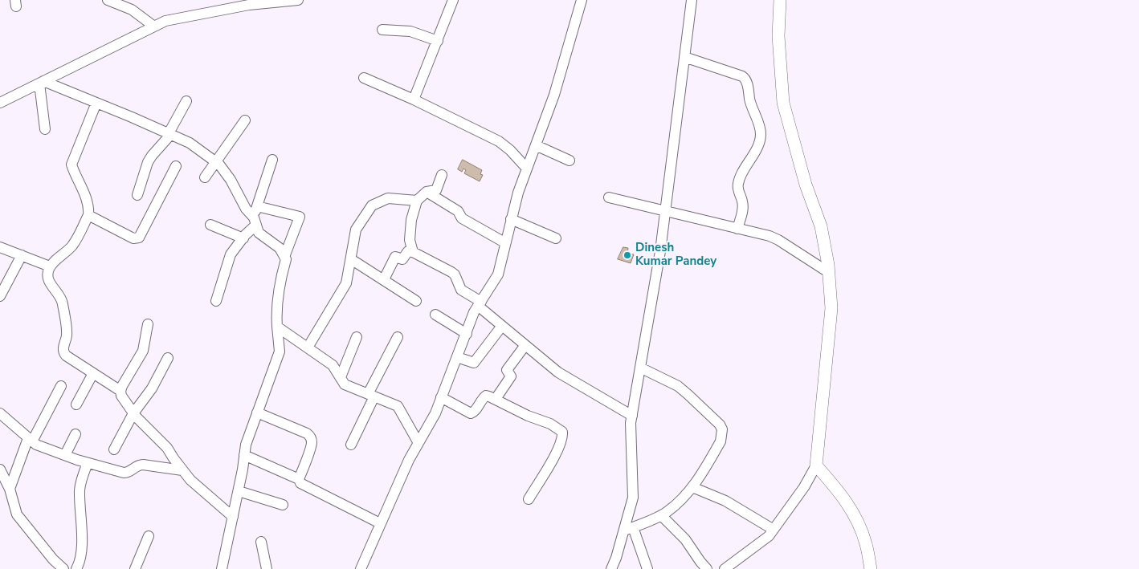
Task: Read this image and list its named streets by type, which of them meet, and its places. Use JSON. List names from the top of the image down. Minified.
{"places":["Dinesh Kumar Pandey"]}
